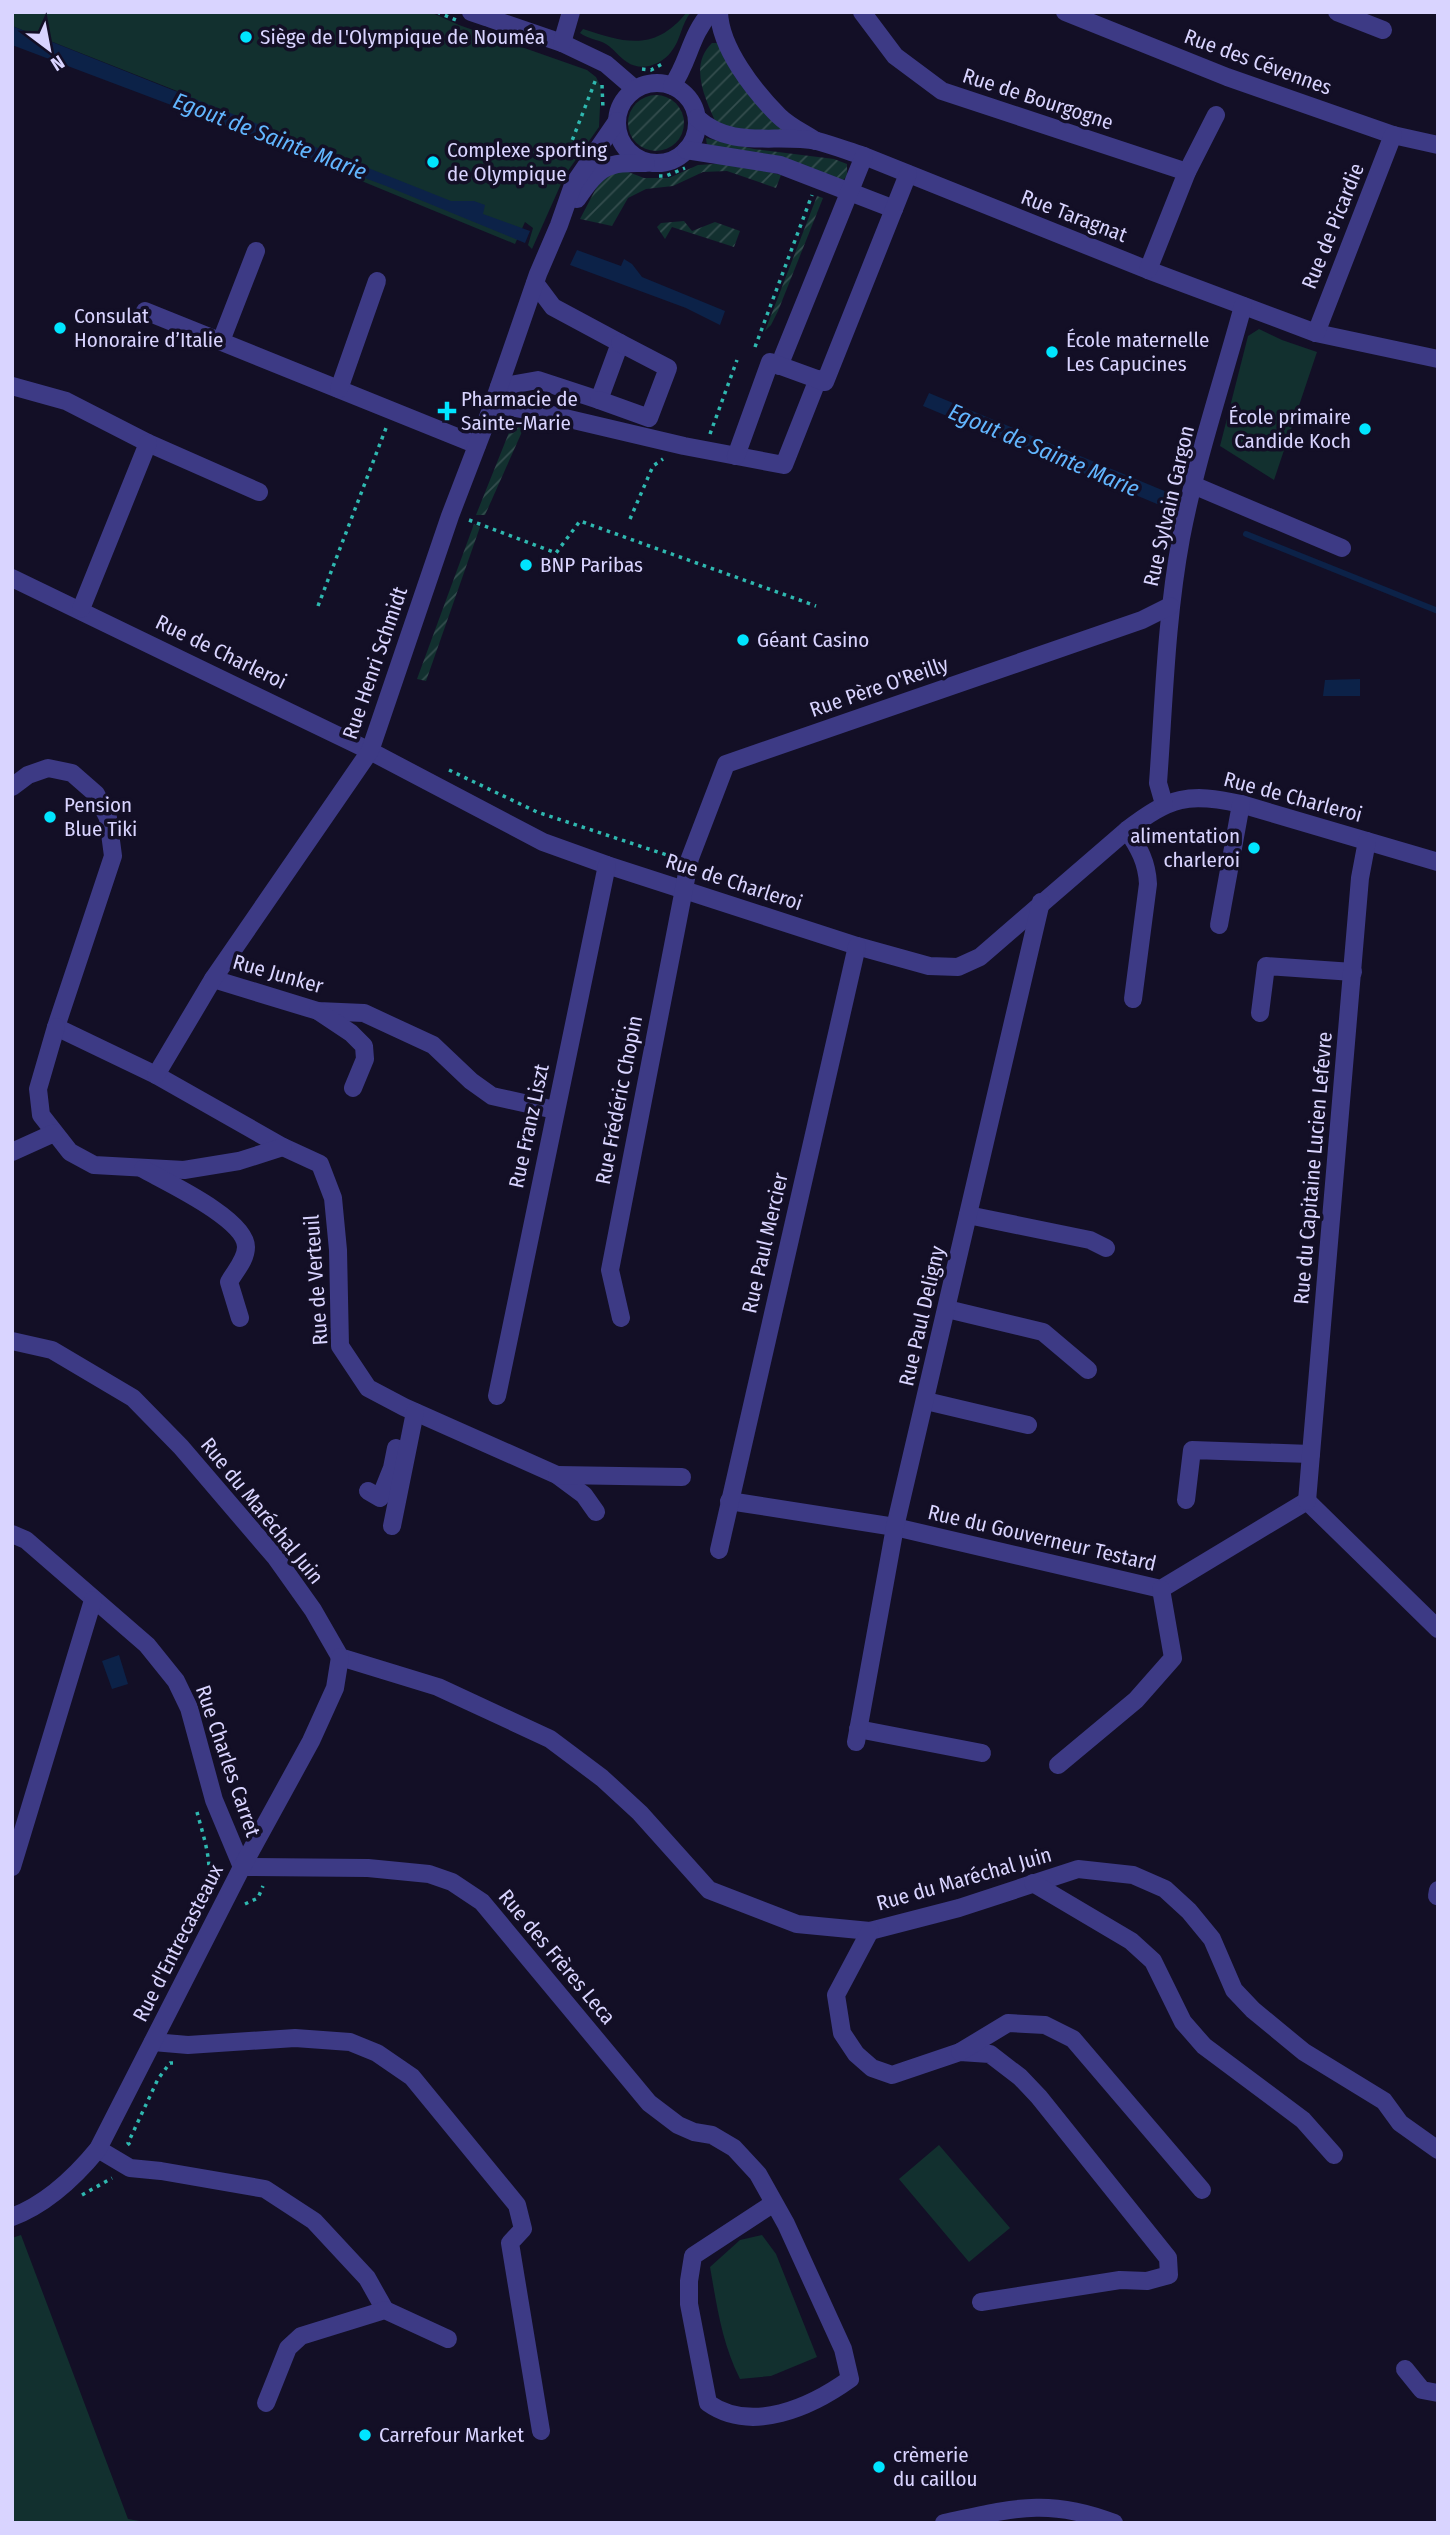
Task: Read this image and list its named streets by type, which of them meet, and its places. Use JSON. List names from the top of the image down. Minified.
{"streets":{"street":["Rue des Cévennes","Rue de Bourgogne","Rue Taragnat","Rue de Picardie","Rue Sylvain Gargon","Rue de Charleroi","Rue Henri Schmidt","Rue Père O'Reilly","Rue Junker","Rue Frédéric Chopin","Rue Franz Liszt","Rue du Capitaine Lucien Lefevre","Rue Paul Mercier","Rue de Verteuil","Rue Paul Deligny","Rue du Maréchal Juin","Rue du Gouverneur Testard","Rue Charles Carret","Rue d'Entrecasteaux","Rue des Frères Leca"]},"crossings":[["Rue des Cévennes","Rue de Picardie"],["Rue Taragnat","Rue de Picardie"],["Rue Taragnat","Rue Sylvain Gargon"],["Rue Taragnat","Rue Henri Schmidt"],["Rue Sylvain Gargon","Rue de Charleroi"],["Rue Sylvain Gargon","Rue Père O'Reilly"],["Rue de Charleroi","Rue Henri Schmidt"],["Rue de Charleroi","Rue Père O'Reilly"],["Rue de Charleroi","Rue Frédéric Chopin"],["Rue de Charleroi","Rue Franz Liszt"],["Rue de Charleroi","Rue du Capitaine Lucien Lefevre"],["Rue de Charleroi","Rue Paul Mercier"],["Rue de Charleroi","Rue Paul Deligny"],["Rue Henri Schmidt","Rue Junker"],["Rue Henri Schmidt","Rue de Verteuil"],["Rue Père O'Reilly","Rue Frédéric Chopin"],["Rue Junker","Rue Franz Liszt"],["Rue du Capitaine Lucien Lefevre","Rue du Gouverneur Testard"],["Rue Paul Mercier","Rue du Gouverneur Testard"],["Rue Paul Deligny","Rue du Gouverneur Testard"],["Rue du Maréchal Juin","Rue d'Entrecasteaux"],["Rue Charles Carret","Rue d'Entrecasteaux"],["Rue Charles Carret","Rue des Frères Leca"],["Rue d'Entrecasteaux","Rue des Frères Leca"]],"water":["Egout de Sainte Marie"],"places":{"other":["Siège de L'Olympique de Nouméa","Complexe sporting de Olympique","Consulat Honoraire d’Italie","École maternelle Les Capucines","École primaire Candide Koch","BNP Paribas","Géant Casino","Pension Blue Tiki","alimentation charleroi","Carrefour Market","crèmerie du caillou"],"health":["Pharmacie de Sainte-Marie"]},"north":"bottom right"}
